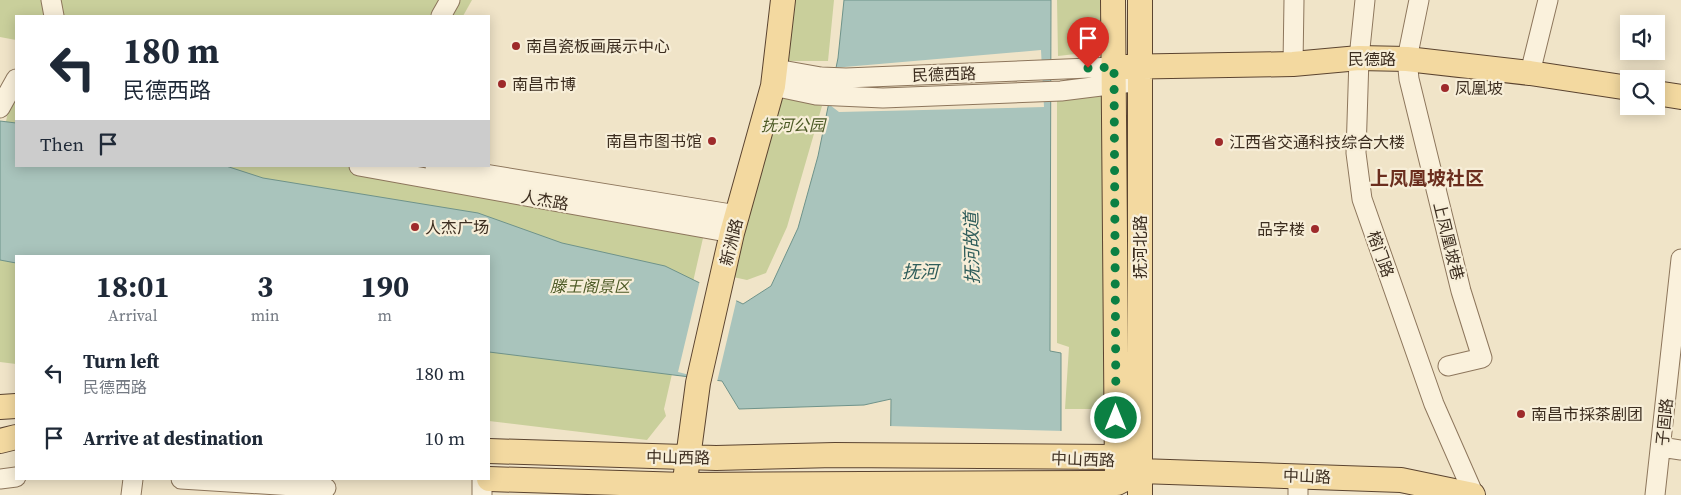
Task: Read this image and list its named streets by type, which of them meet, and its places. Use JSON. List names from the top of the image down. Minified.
{"streets":{"main road":["民德路","新洲路","抚河北路","中山西路","中山路"],"street":["民德西路","人杰路","上凤凰坡巷","榕门路","子固路"]},"crossings":[["民德路","民德西路"],["民德路","上凤凰坡巷"],["民德路","抚河北路"],["民德路","榕门路"],["民德西路","新洲路"],["民德西路","抚河北路"],["人杰路","新洲路"],["新洲路","中山西路"],["抚河北路","中山西路"],["抚河北路","中山路"],["榕门路","中山路"],["中山西路","中山路"]],"districts":["上凤凰坡社区"],"water":["抚河故道","抚河"],"parks":["抚河公园","滕王阁景区"],"places":["南昌瓷板画展示中心","南昌市博","凤凰坡","南昌市图书馆","江西省交通科技综合大楼","人杰广场","品字楼","南昌市採茶剧团"],"page":{"turn":["180 m","民德西路"],"then":"Then","eta":["18:01","Arrival","3","min","190","m"],"list":[{"name":"Turn left","note":"民德西路","value":"180 m"},{"name":"Arrive at destination","value":"10 m"}]}}
